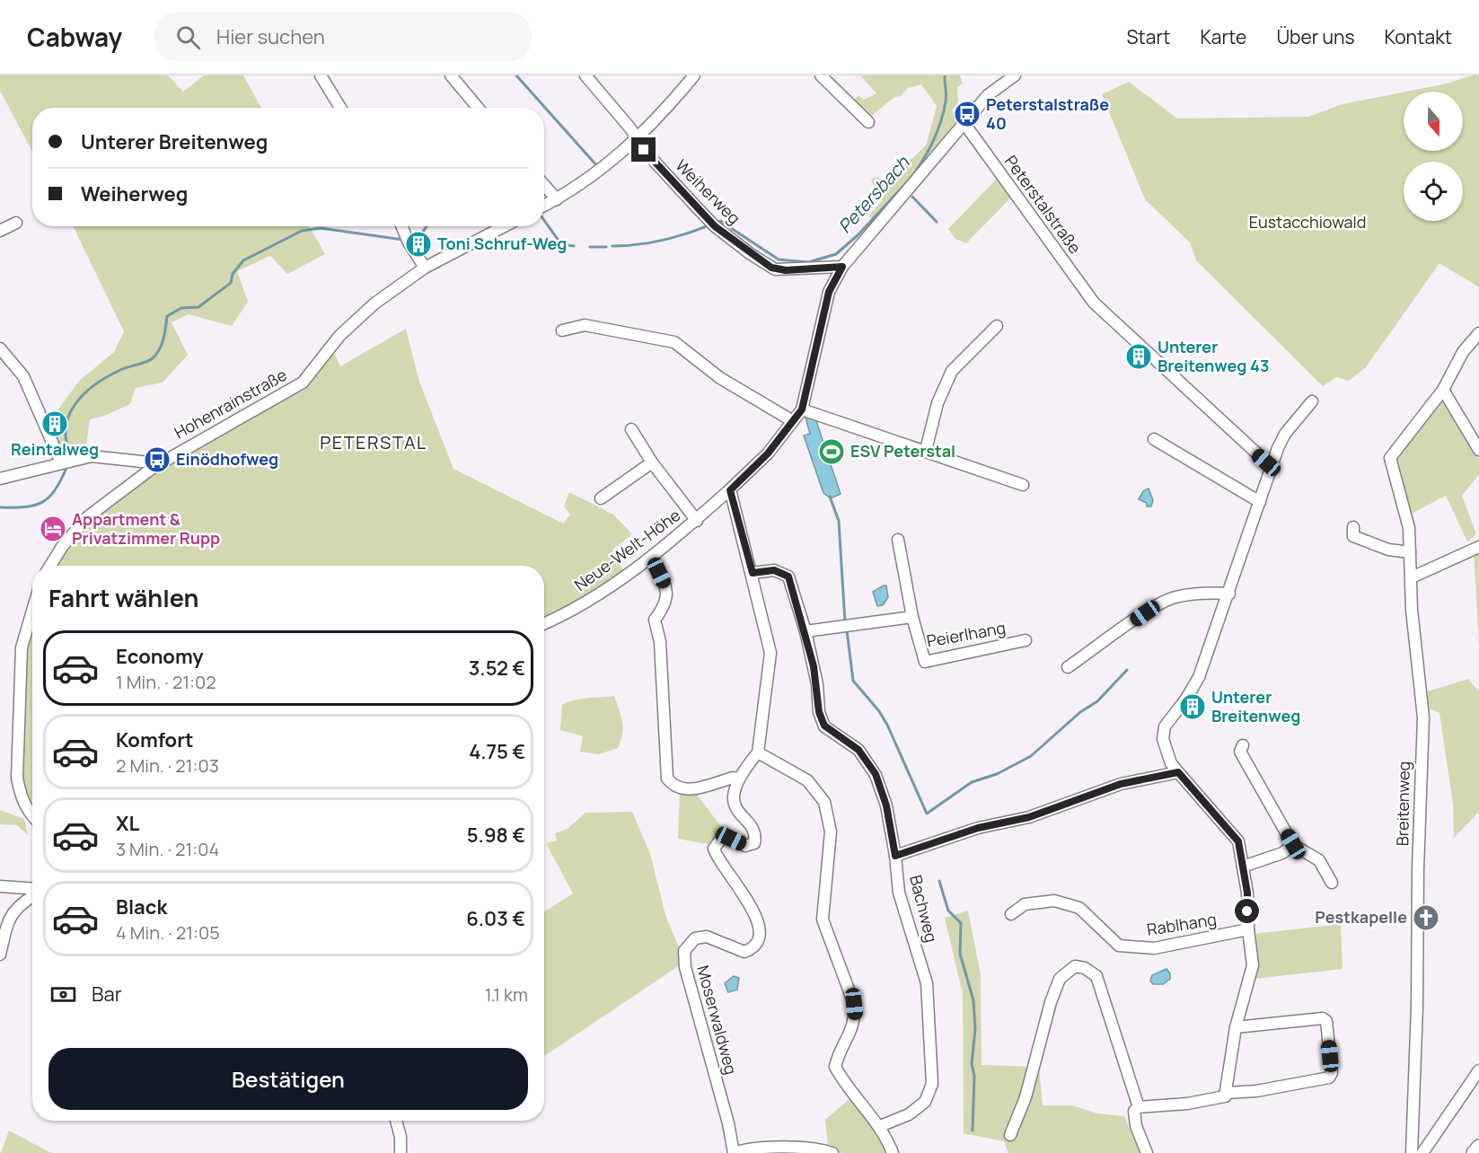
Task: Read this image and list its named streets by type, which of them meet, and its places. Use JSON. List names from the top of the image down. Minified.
{"streets":{"street":["Weiherweg","Peterstalstraße","Hohenrainstraße","Neue-Welt-Höhe","Peierlhang","Breitenweg","Bachweg","Rablhang","Moserwaldweg"]},"crossings":[["Peierlhang","Bachweg"]],"districts":["PETERSTAL"],"water":["Petersbach"],"parks":["Eustacchiowald"],"places":{"bus stop":["Peterstalstraße 40","Einödhofweg"],"building":["Toni Schruf-Weg","Unterer Breitenweg 43","Reintalweg","Unterer Breitenweg"],"sports":["ESV Peterstal"],"hotel":["Appartment & Privatzimmer Rupp"],"church":["Pestkapelle"]},"north":"bottom","page":{"header":"Cabway","search":"Hier suchen","nav":["Start","Karte","Über uns","Kontakt"],"banner":["Unterer Breitenweg","Weiherweg"],"heading":"Fahrt wählen","list":[{"name":"Economy","note":"1 Min. · 21:02","value":"3.52 €"},{"name":"Komfort","note":"2 Min. · 21:03","value":"4.75 €"},{"name":"XL","note":"3 Min. · 21:04","value":"5.98 €"},{"name":"Black","note":"4 Min. · 21:05","value":"6.03 €"}],"pay":["Bar","1.1 km"],"buttons":"Bestätigen"}}
